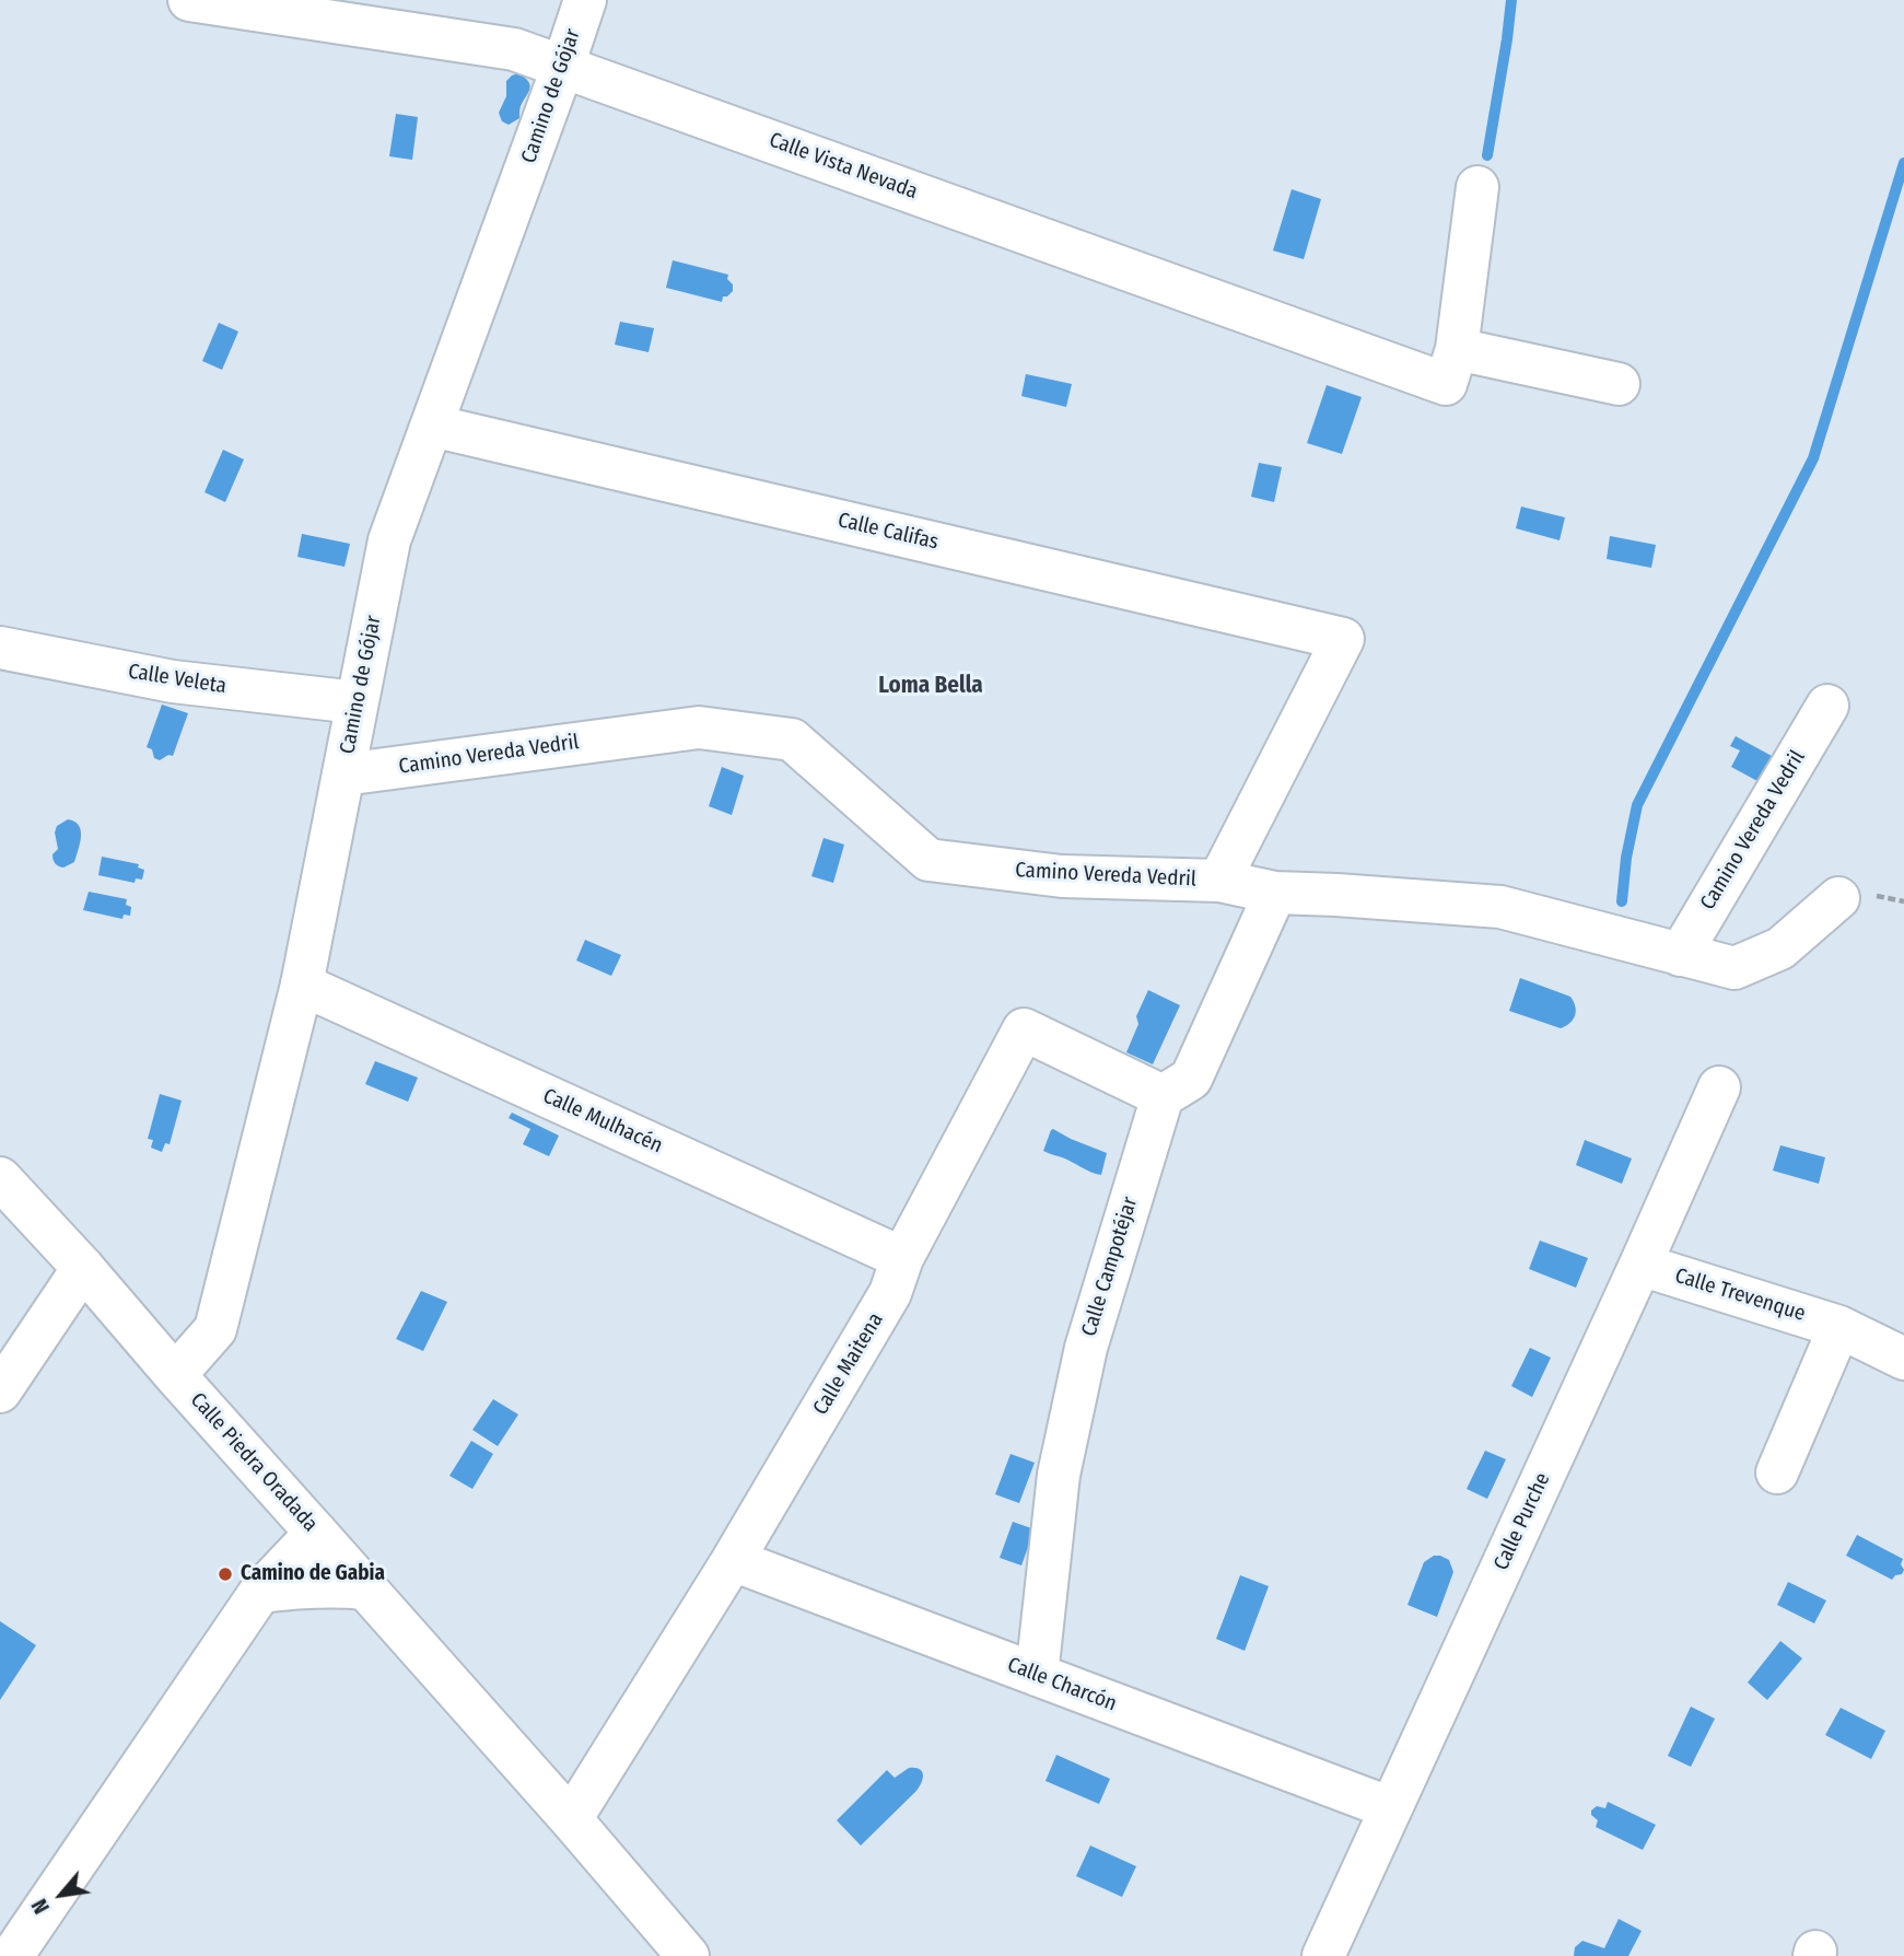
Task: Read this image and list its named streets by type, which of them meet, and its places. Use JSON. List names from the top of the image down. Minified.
{"streets":{"street":["Camino de Gójar","Calle Vista Nevada","Calle Califas","Calle Veleta","Camino Vereda Vedril","Calle Mulhacén","Calle Campotéjar","Calle Trevenque","Calle Maitena","Calle Piedra Oradada","Calle Purche","Calle Charcón"]},"crossings":[["Camino de Gójar","Calle Vista Nevada"],["Camino de Gójar","Calle Califas"],["Camino de Gójar","Calle Veleta"],["Camino de Gójar","Camino Vereda Vedril"],["Camino de Gójar","Calle Mulhacén"],["Camino de Gójar","Calle Piedra Oradada"],["Calle Califas","Camino Vereda Vedril"],["Calle Mulhacén","Calle Maitena"],["Calle Campotéjar","Calle Maitena"],["Calle Campotéjar","Calle Charcón"],["Calle Trevenque","Calle Purche"],["Calle Maitena","Calle Piedra Oradada"],["Calle Maitena","Calle Charcón"],["Calle Purche","Calle Charcón"]],"districts":["Loma Bella"],"places":["Camino de Gabia"],"north":"bottom left"}
